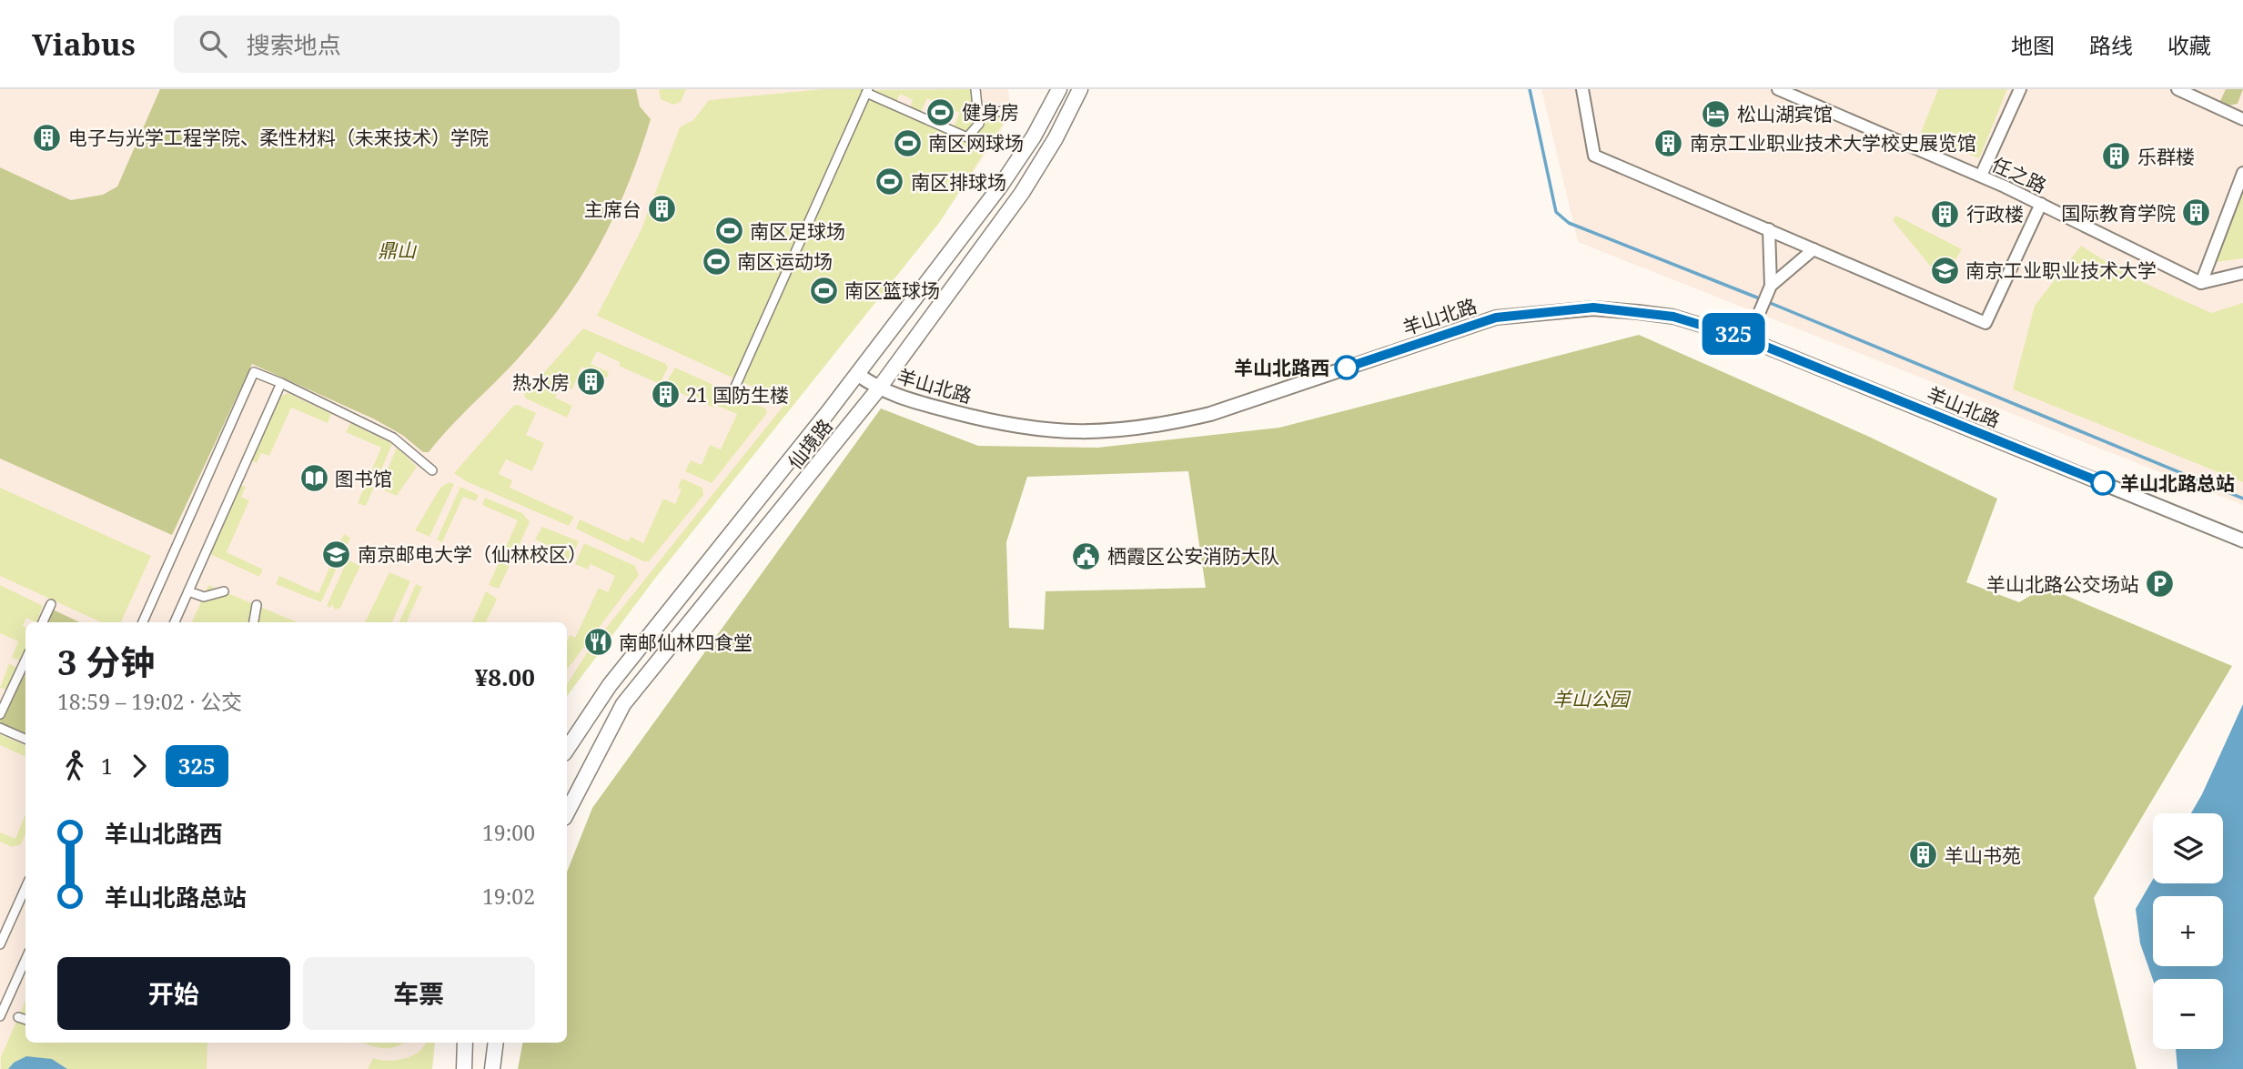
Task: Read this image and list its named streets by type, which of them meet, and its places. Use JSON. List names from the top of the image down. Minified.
{"streets":{"main road":["仙境路"],"street":["任之路","羊山北路"]},"crossings":[["羊山北路","仙境路"]],"parks":["鼎山","羊山公园"],"places":{"sports":["健身房","南区网球场","南区排球场","南区足球场","南区运动场","南区篮球场"],"hotel":["松山湖宾馆"],"building":["电子与光学工程学院、柔性材料（未来技术）学院","南京工业职业技术大学校史展览馆","乐群楼","主席台","国际教育学院","行政楼","热水房","21 国防生楼","羊山书苑"],"school or university":["南京工业职业技术大学","南京邮电大学（仙林校区）"],"other":["羊山北路西","羊山北路总站"],"library":["图书馆"],"public building":["栖霞区公安消防大队"],"parking":["羊山北路公交场站"],"restaurant":["南邮仙林四食堂"]},"lines":["bus line 325"],"page":{"header":"Viabus","search":"搜索地点","nav":["地图","路线","收藏"],"on_map":"325","heading":["3 分钟","18:59 – 19:02 · 公交","¥8.00"],"legs":["1","325"],"list":[{"name":"羊山北路西","value":"19:00"},{"name":"羊山北路总站","value":"19:02"}],"map_buttons":["+","−"],"buttons":["开始","车票"]}}
